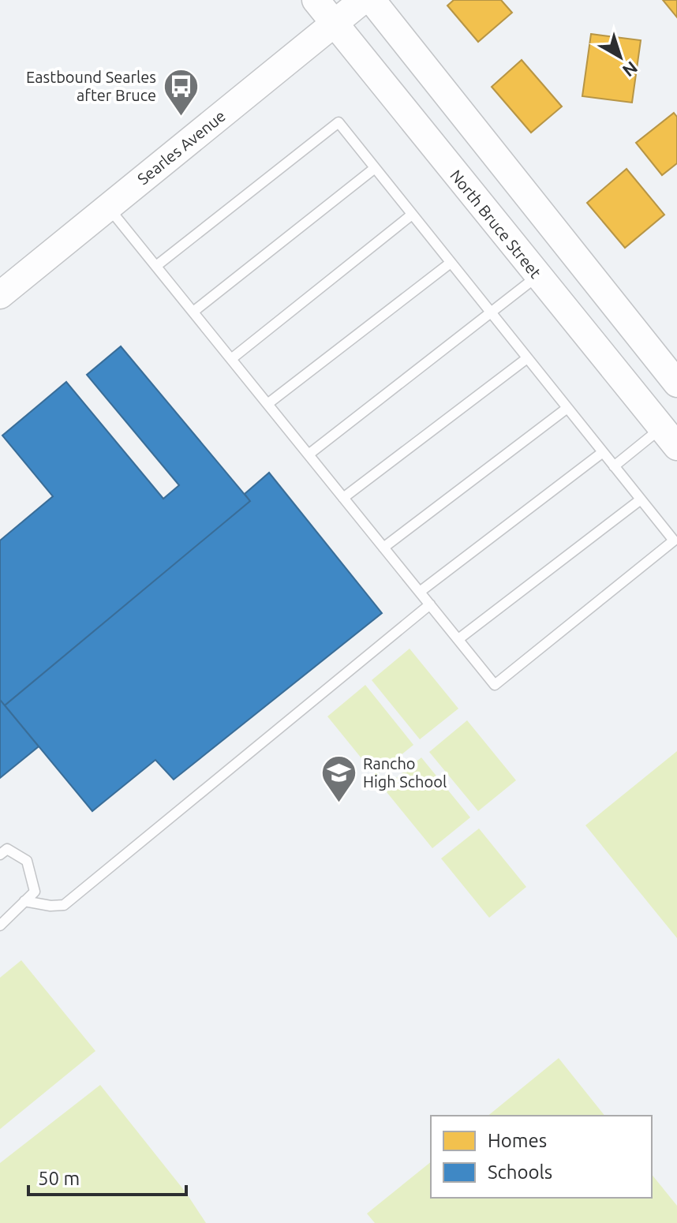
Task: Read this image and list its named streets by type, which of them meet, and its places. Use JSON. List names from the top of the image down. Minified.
{"streets":{"main road":["Searles Avenue","North Bruce Street"]},"crossings":[["Searles Avenue","North Bruce Street"]],"places":{"bus stop":["Eastbound Searles after Bruce"],"school or university":["Rancho High School"]},"legend":["Homes","Schools"],"scale_bar":"50 m","north":"bottom right"}
